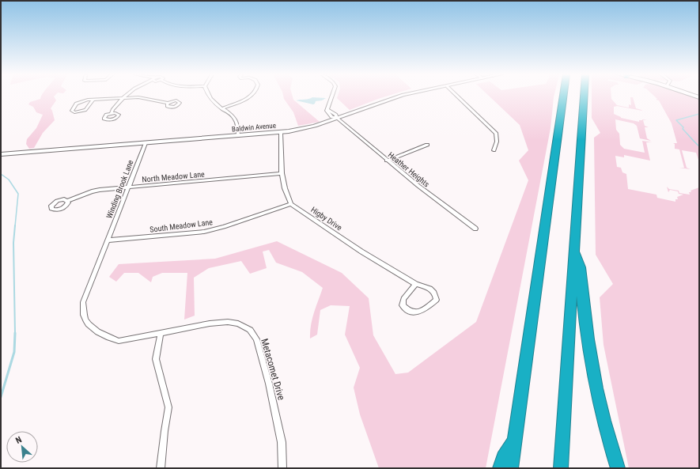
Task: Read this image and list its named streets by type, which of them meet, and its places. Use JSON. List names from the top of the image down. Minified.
{"streets":{"street":["Baldwin Avenue","Heather Heights","North Meadow Lane","Winding Brook Lane","Higby Drive","South Meadow Lane","Metacomet Drive"]},"crossings":[["Baldwin Avenue","Heather Heights"],["Baldwin Avenue","Winding Brook Lane"],["North Meadow Lane","Winding Brook Lane"],["Winding Brook Lane","South Meadow Lane"],["Winding Brook Lane","Metacomet Drive"],["Higby Drive","South Meadow Lane"],["South Meadow Lane","Metacomet Drive"]],"north":"top left"}
